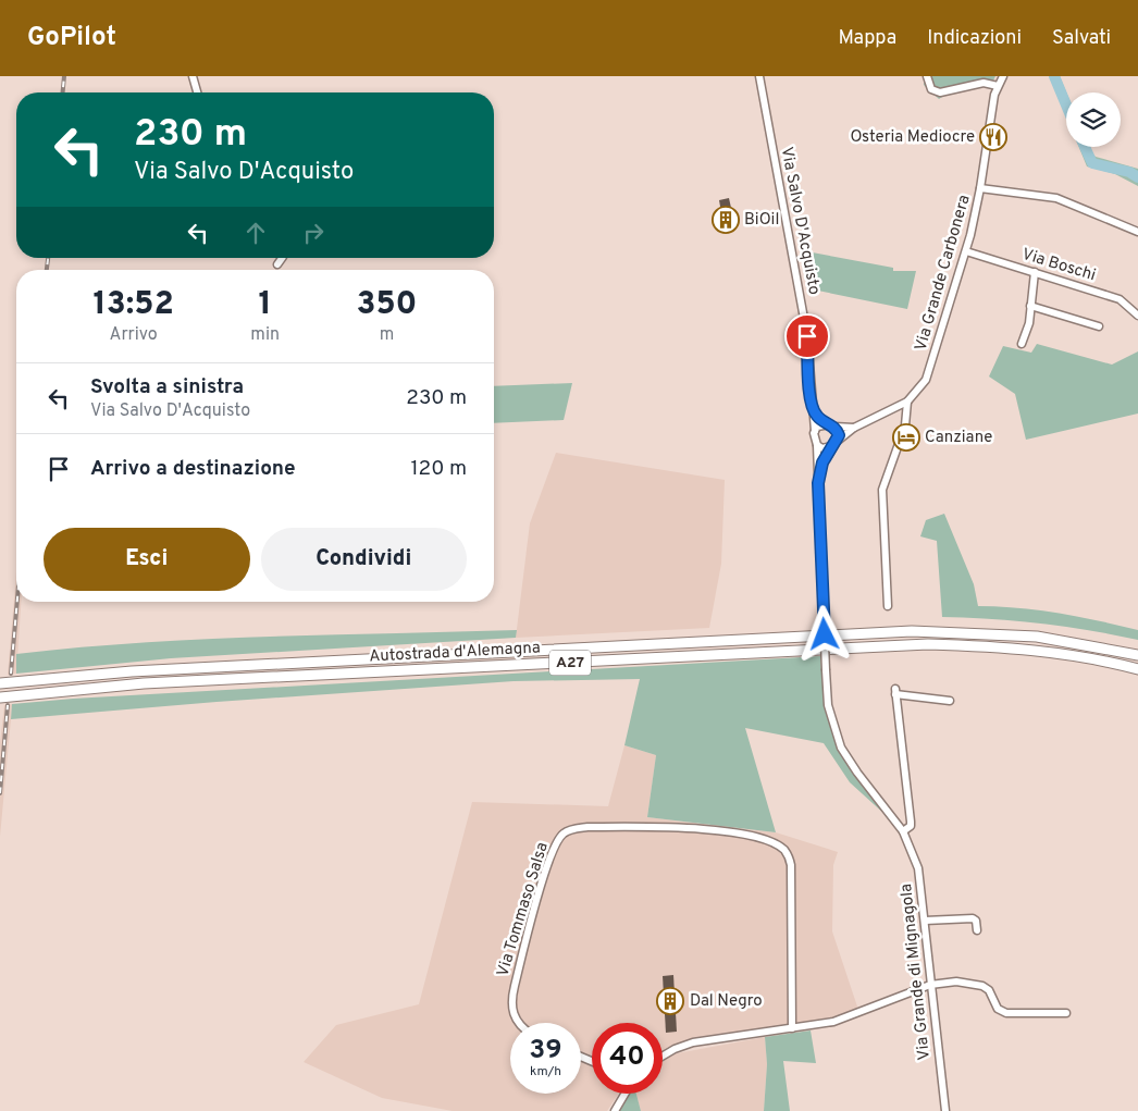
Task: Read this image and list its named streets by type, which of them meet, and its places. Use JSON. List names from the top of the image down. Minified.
{"streets":{"highway":["Autostrada d'Alemagna","A27"],"street":["Via Salvo D'Acquisto","Via Boschi","Via Grande Carbonera","Via Tommaso Salsa","Via Grande di Mignagola"]},"crossings":[["Via Salvo D'Acquisto","Via Grande Carbonera"],["Via Salvo D'Acquisto","Via Grande di Mignagola"],["Via Boschi","Via Grande Carbonera"]],"places":{"restaurant":["Osteria Mediocre"],"building":["BiOil","Dal Negro"],"hotel":["Canziane"]},"page":{"header":"GoPilot","nav":["Mappa","Indicazioni","Salvati"],"turn":["230 m","Via Salvo D'Acquisto"],"eta":["13:52","Arrivo","1","min","350","m"],"list":[{"name":"Svolta a sinistra","note":"Via Salvo D'Acquisto","value":"230 m"},{"name":"Arrivo a destinazione","value":"120 m"}],"buttons":["Esci","Condividi"],"speed":"39 km/h","limit":"40"}}
